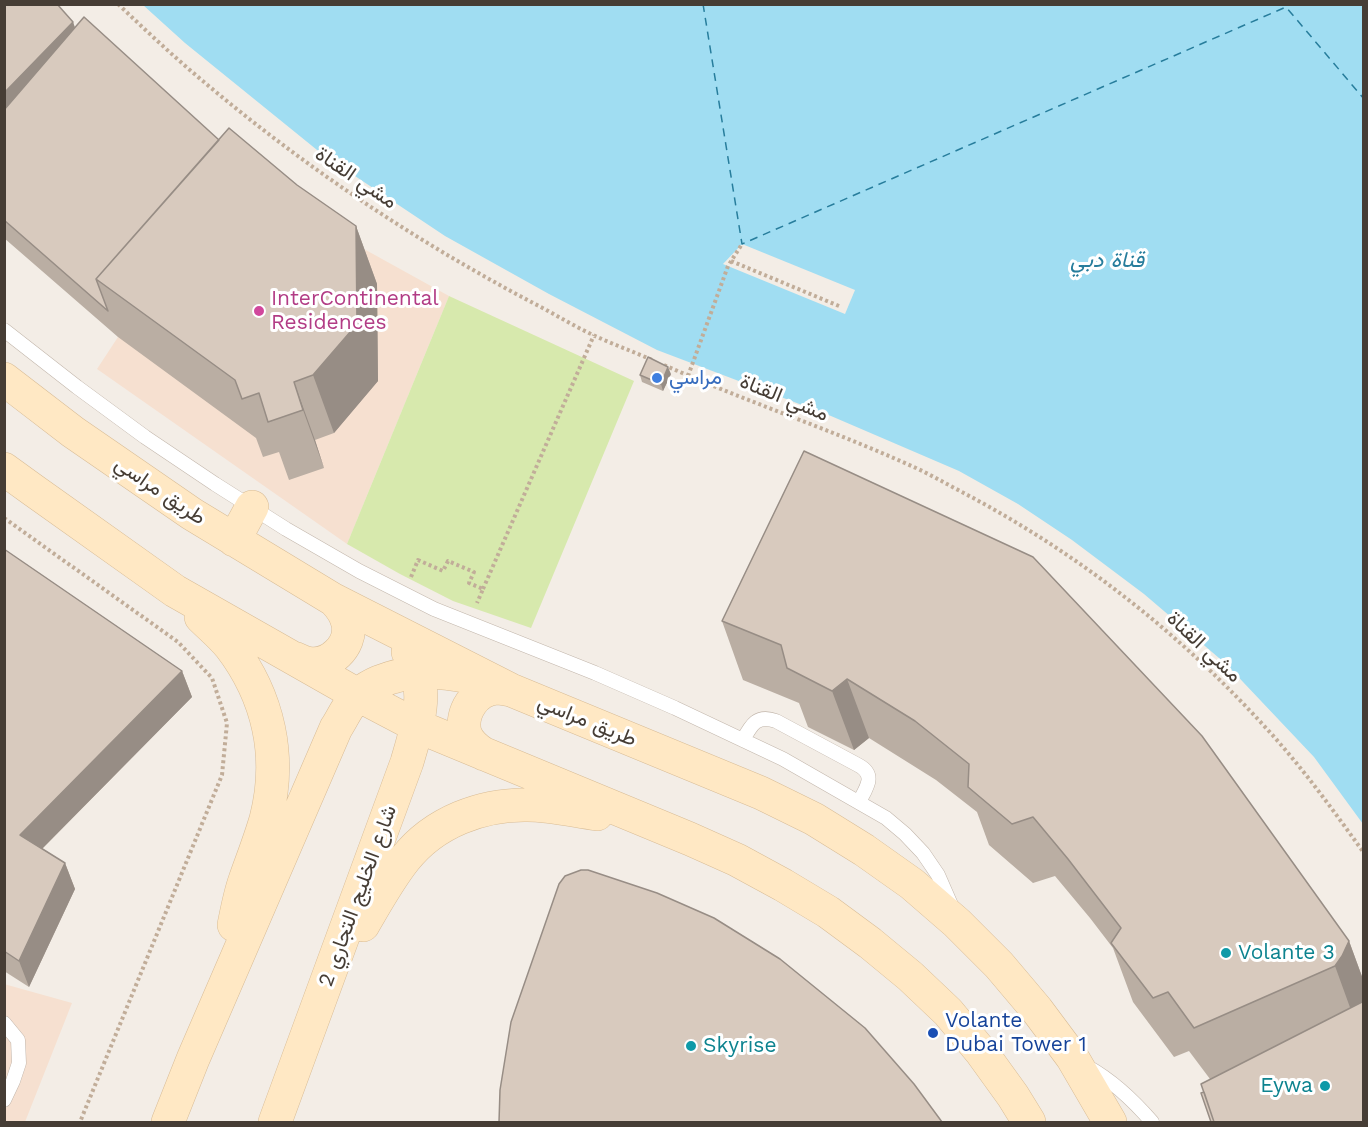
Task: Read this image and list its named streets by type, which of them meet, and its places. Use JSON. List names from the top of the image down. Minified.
{"streets":{"street":["طريق مراسي","شارع الخليج التجاري 2"],"path":["مشي القناة"]},"crossings":[["طريق مراسي","شارع الخليج التجاري 2"]],"water":["قناة دبي"],"places":["InterContinental Residences","مراسي","Volante 3","Volante Dubai Tower 1","Skyrise","Eywa"]}
